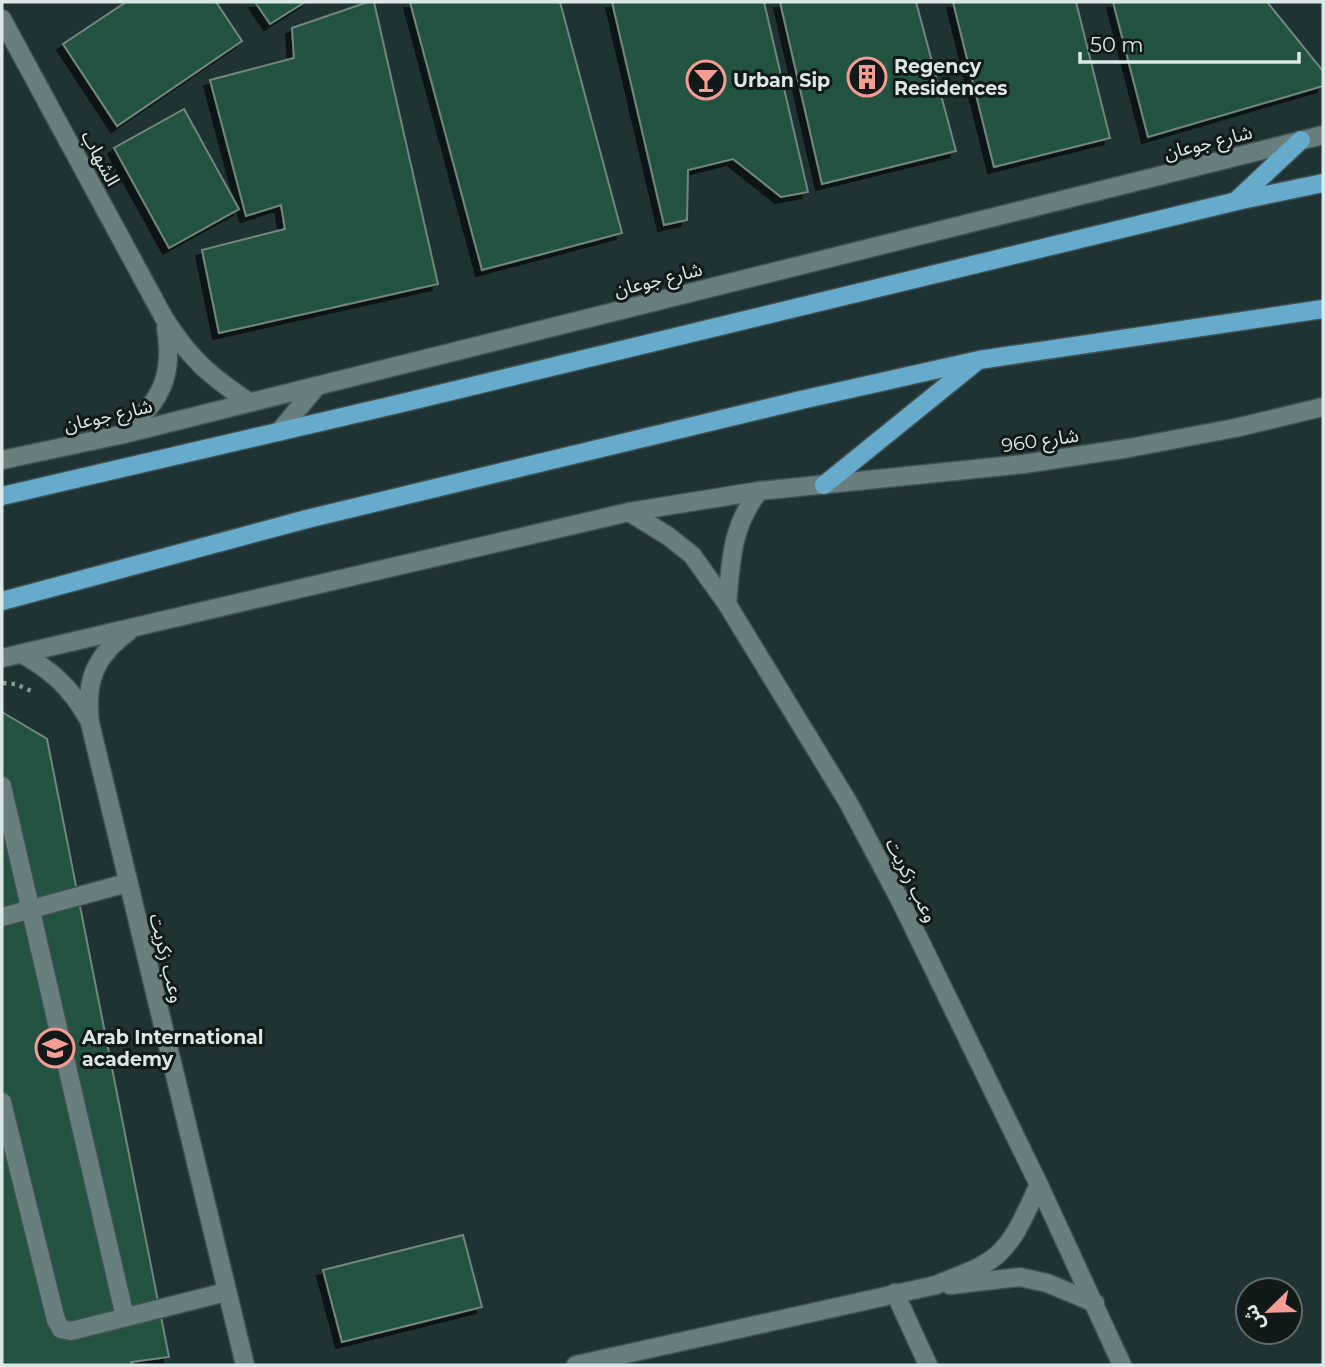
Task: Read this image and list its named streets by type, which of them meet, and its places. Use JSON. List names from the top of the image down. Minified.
{"streets":{"street":["شارع جوعان","الشهاب","شارع 960","وعب زكريت"]},"crossings":[["شارع جوعان","الشهاب"]],"places":{"building":["Regency Residences"],"bar":["Urban Sip"],"school or university":["Arab International academy"]},"scale_bar":"50 m","north":"bottom left"}
